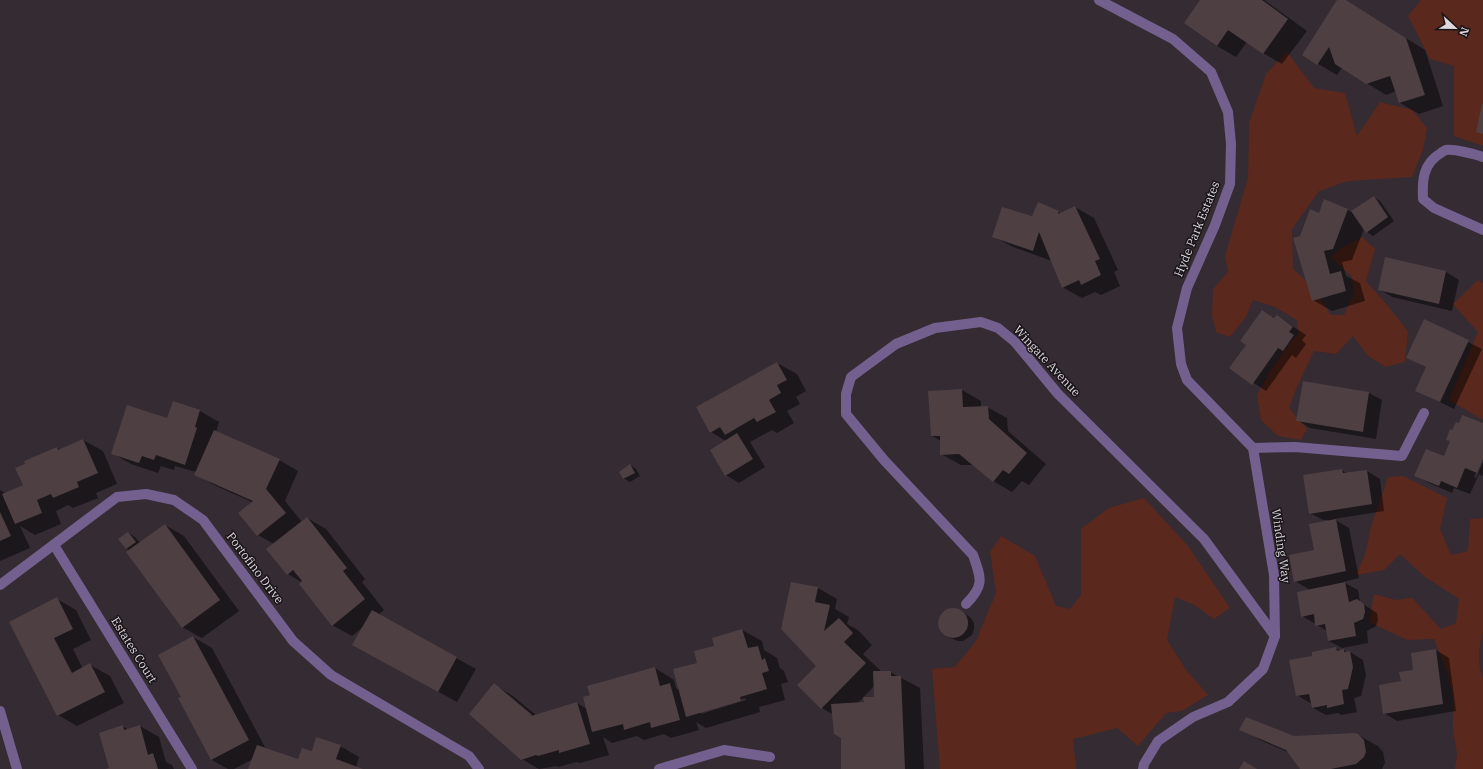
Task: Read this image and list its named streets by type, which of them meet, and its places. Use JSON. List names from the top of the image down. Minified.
{"streets":{"street":["Hyde Park Estates","Wingate Avenue","Winding Way","Portofino Drive","Estates Court"]},"crossings":[["Hyde Park Estates","Winding Way"],["Wingate Avenue","Winding Way"],["Portofino Drive","Estates Court"]],"north":"right"}
